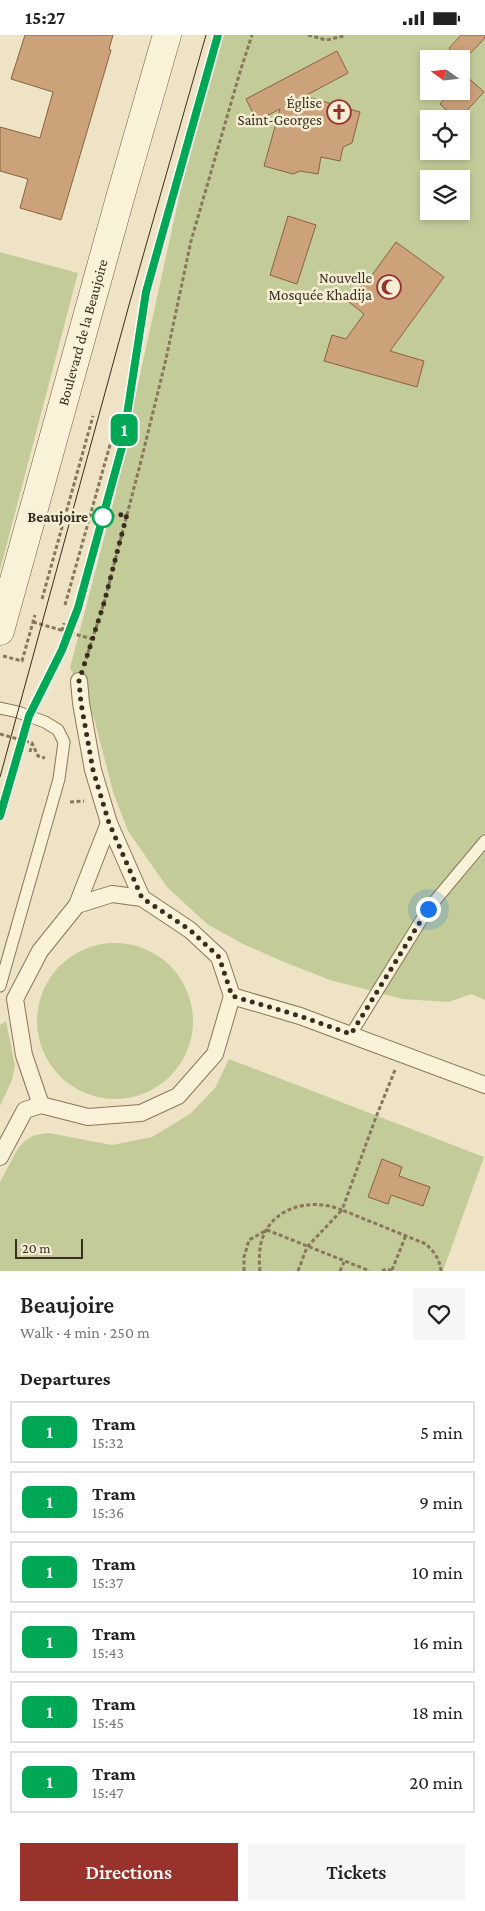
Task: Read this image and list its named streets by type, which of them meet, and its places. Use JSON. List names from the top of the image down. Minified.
{"streets":{"main road":["Boulevard de la Beaujoire"]},"places":{"church":["Église Saint-Georges"],"mosque":["Nouvelle Mosquée Khadija"],"other":["Beaujoire"]},"lines":["tram line 1"],"scale_bar":"20 m","north":"left","page":{"status":"15:27","on_map":"1","scale":"20 m","heading":[["Beaujoire","Walk · 4 min · 250 m"],"Departures"],"list":[{"mark":"1","name":"Tram","note":"15:32","value":"5 min"},{"mark":"1","name":"Tram","note":"15:36","value":"9 min"},{"mark":"1","name":"Tram","note":"15:37","value":"10 min"},{"mark":"1","name":"Tram","note":"15:43","value":"16 min"},{"mark":"1","name":"Tram","note":"15:45","value":"18 min"},{"mark":"1","name":"Tram","note":"15:47","value":"20 min"}],"buttons":["Directions","Tickets"]}}
